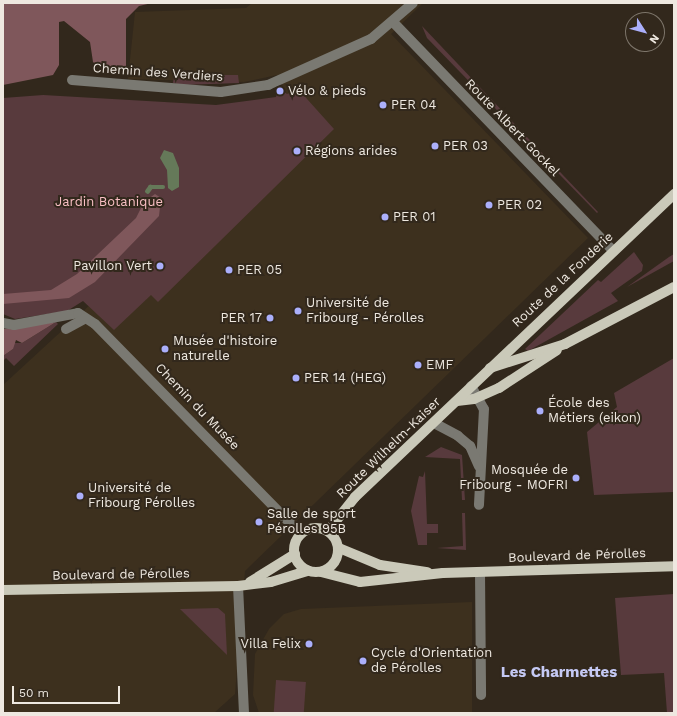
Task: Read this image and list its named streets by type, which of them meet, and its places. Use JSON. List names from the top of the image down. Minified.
{"streets":{"main road":["Route de la Fonderie","Route Wilhelm-Kaiser","Boulevard de Pérolles"],"street":["Chemin des Verdiers","Route Albert-Gockel","Chemin du Musée"]},"crossings":[["Chemin des Verdiers","Route Albert-Gockel"],["Route Albert-Gockel","Route de la Fonderie"],["Route de la Fonderie","Route Wilhelm-Kaiser"],["Chemin du Musée","Route Wilhelm-Kaiser"],["Chemin du Musée","Boulevard de Pérolles"],["Route Wilhelm-Kaiser","Boulevard de Pérolles"]],"districts":["Les Charmettes"],"parks":["Jardin Botanique"],"places":["Vélo & pieds","PER 04","PER 03","Régions arides","PER 02","PER 01","Pavillon Vert","PER 05","Université de Fribourg - Pérolles","PER 17","Musée d'histoire naturelle","EMF","PER 14 (HEG)","École des Métiers (eikon)","Mosquée de Fribourg - MOFRI","Université de Fribourg Pérolles","Salle de sport Pérolles 95B","Villa Felix","Cycle d'Orientation de Pérolles"],"scale_bar":"50 m","north":"bottom right"}
